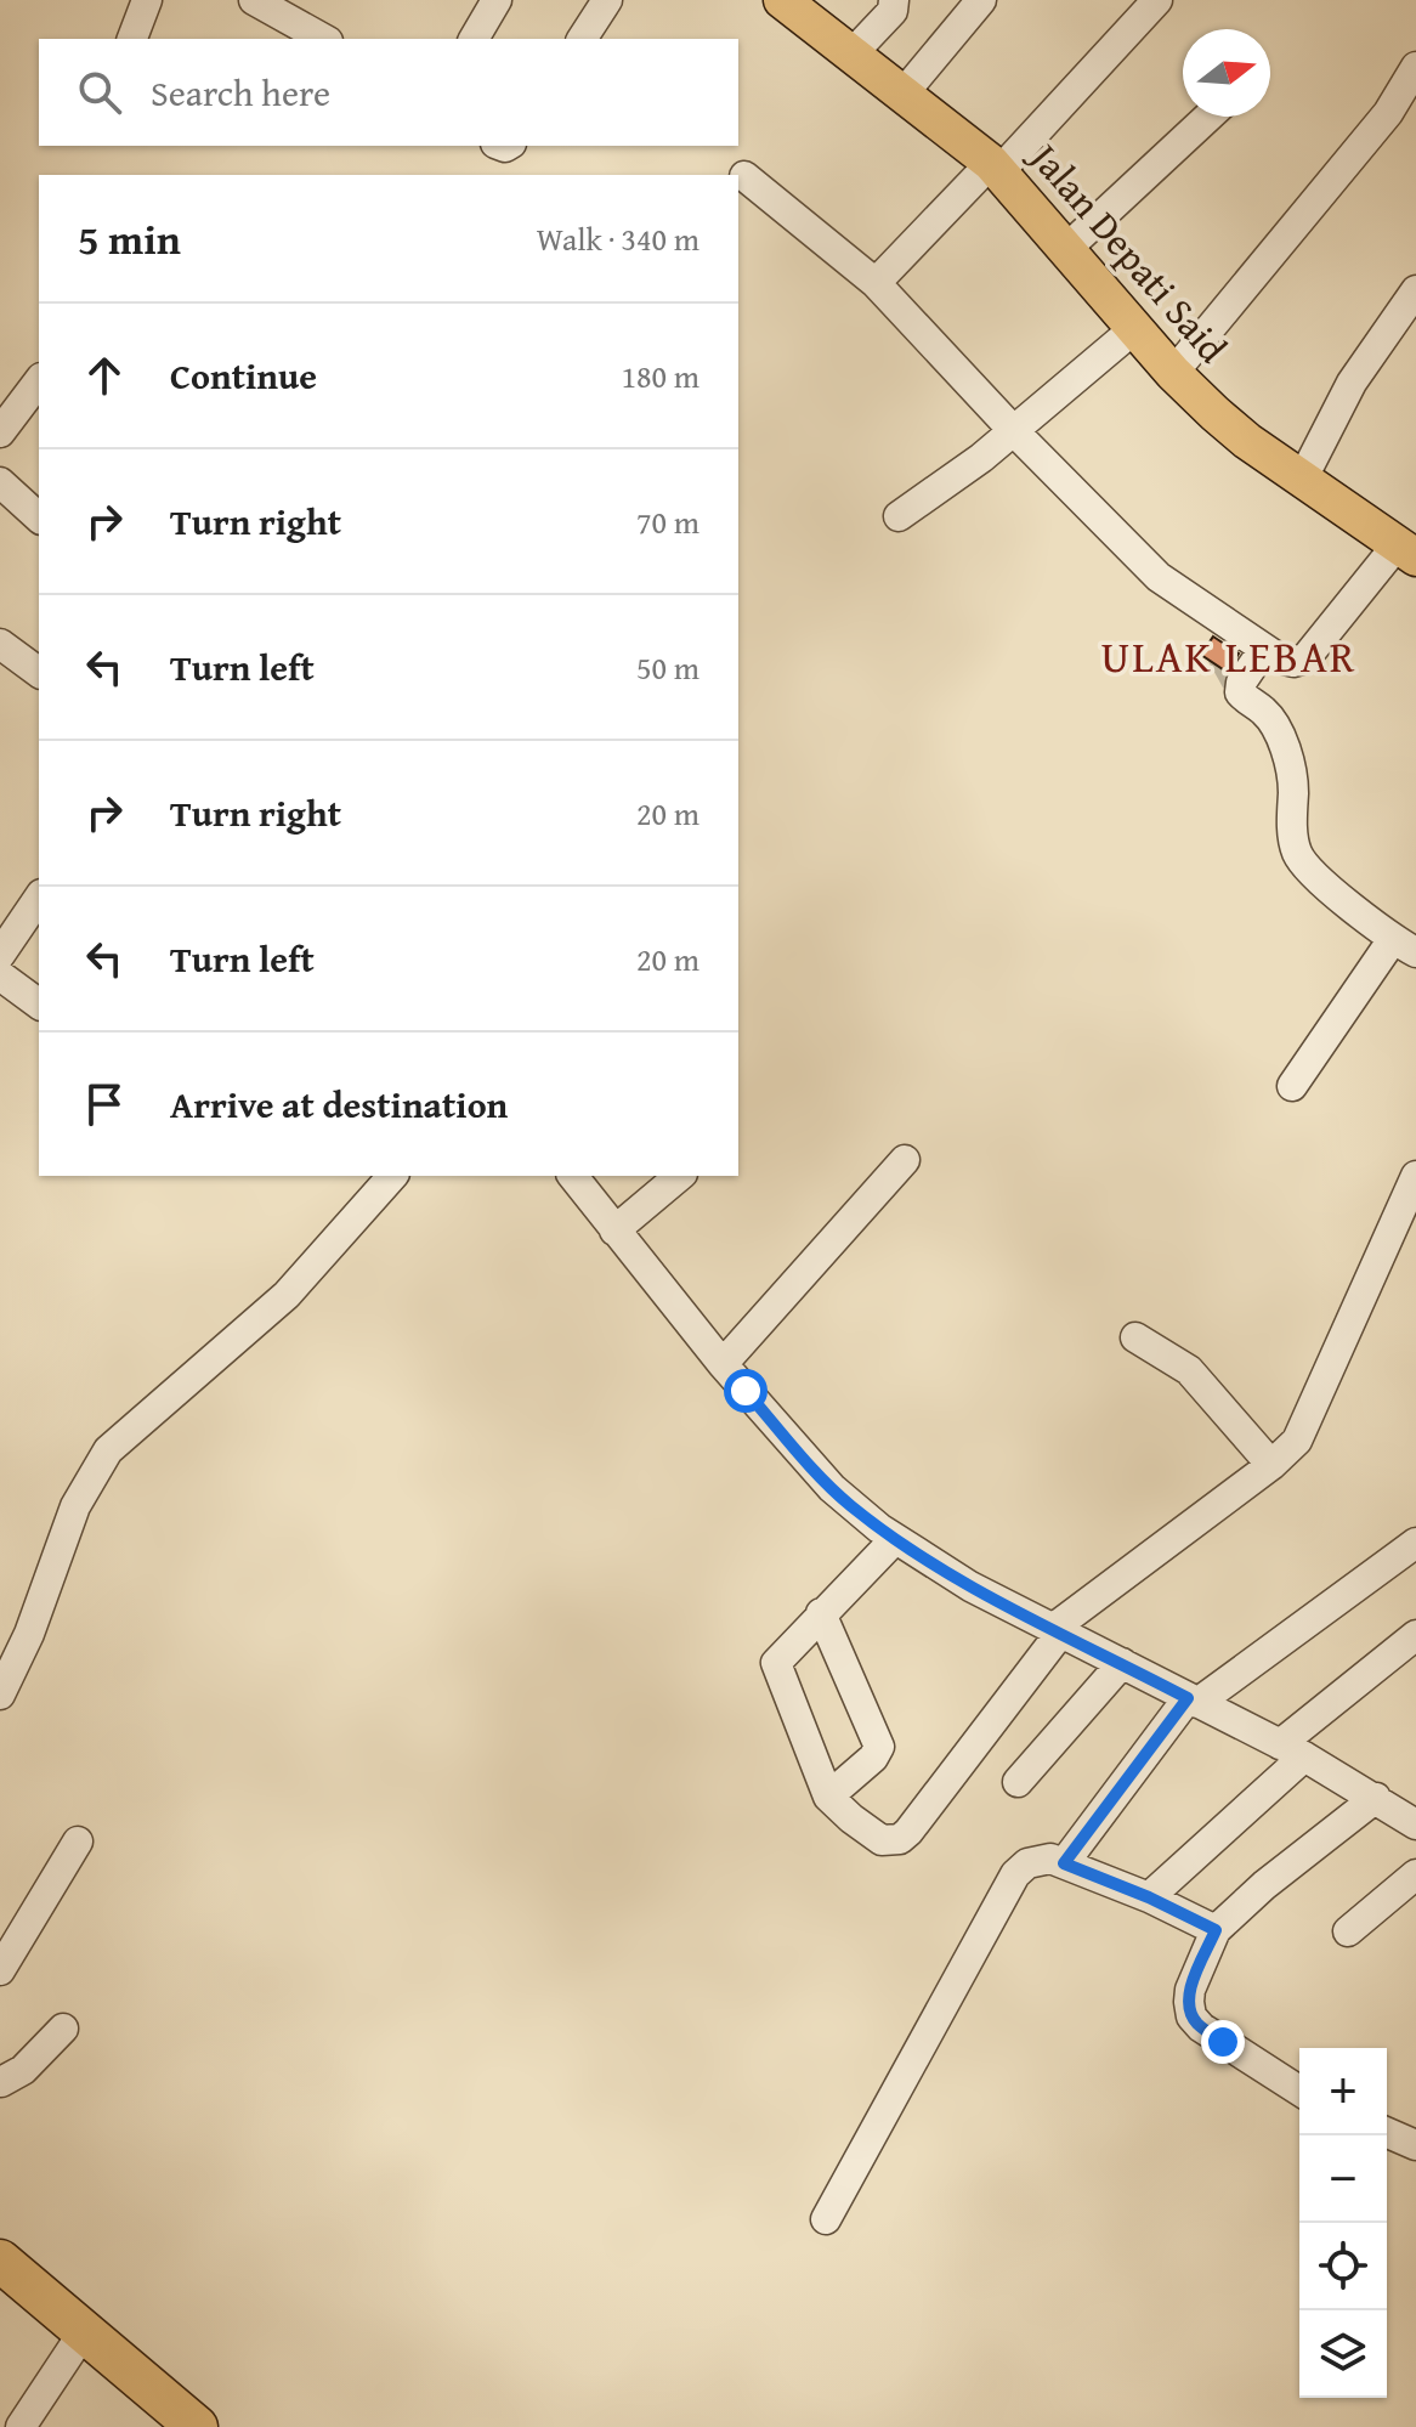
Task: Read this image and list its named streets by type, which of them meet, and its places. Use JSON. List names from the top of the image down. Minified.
{"streets":{"main road":["Jalan Depati Said"]},"districts":["ULAK LEBAR"],"north":"right","page":{"search":"Search here","heading":["5 min","Walk · 340 m"],"list":[["Continue","180 m"],["Turn right","70 m"],["Turn left","50 m"],["Turn right","20 m"],["Turn left","20 m"],"Arrive at destination"],"map_buttons":["+","−"]}}
